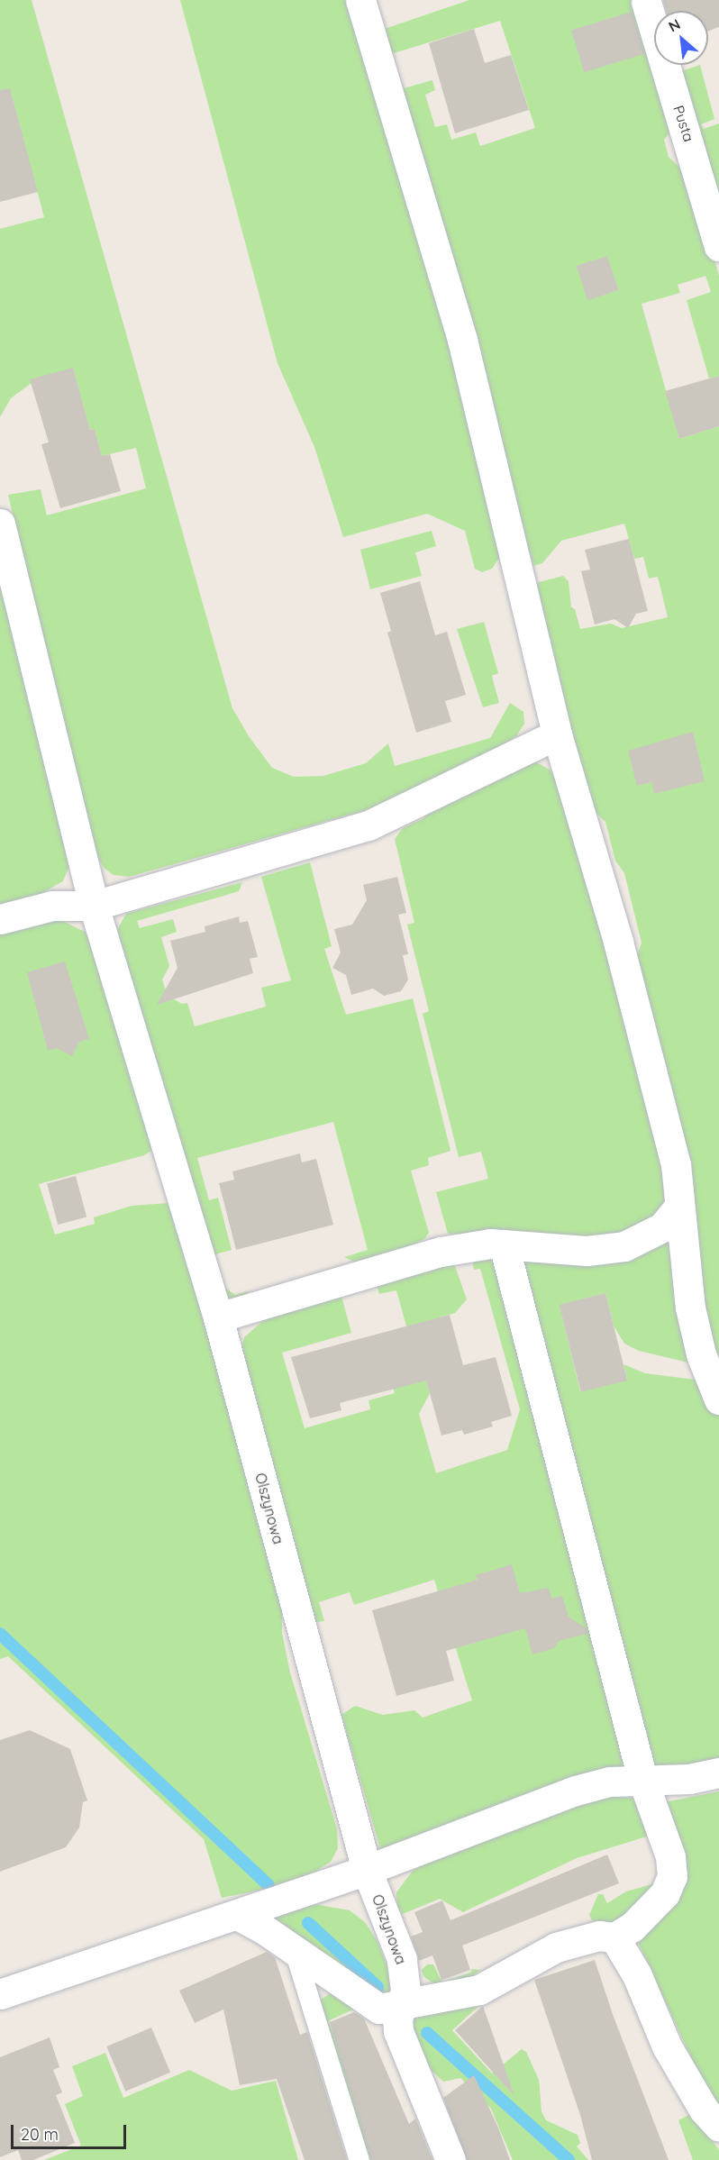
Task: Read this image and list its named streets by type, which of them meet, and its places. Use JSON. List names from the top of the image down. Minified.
{"streets":{"street":["Pusta","Olszynowa"]},"scale_bar":"20 m","north":"top left"}
